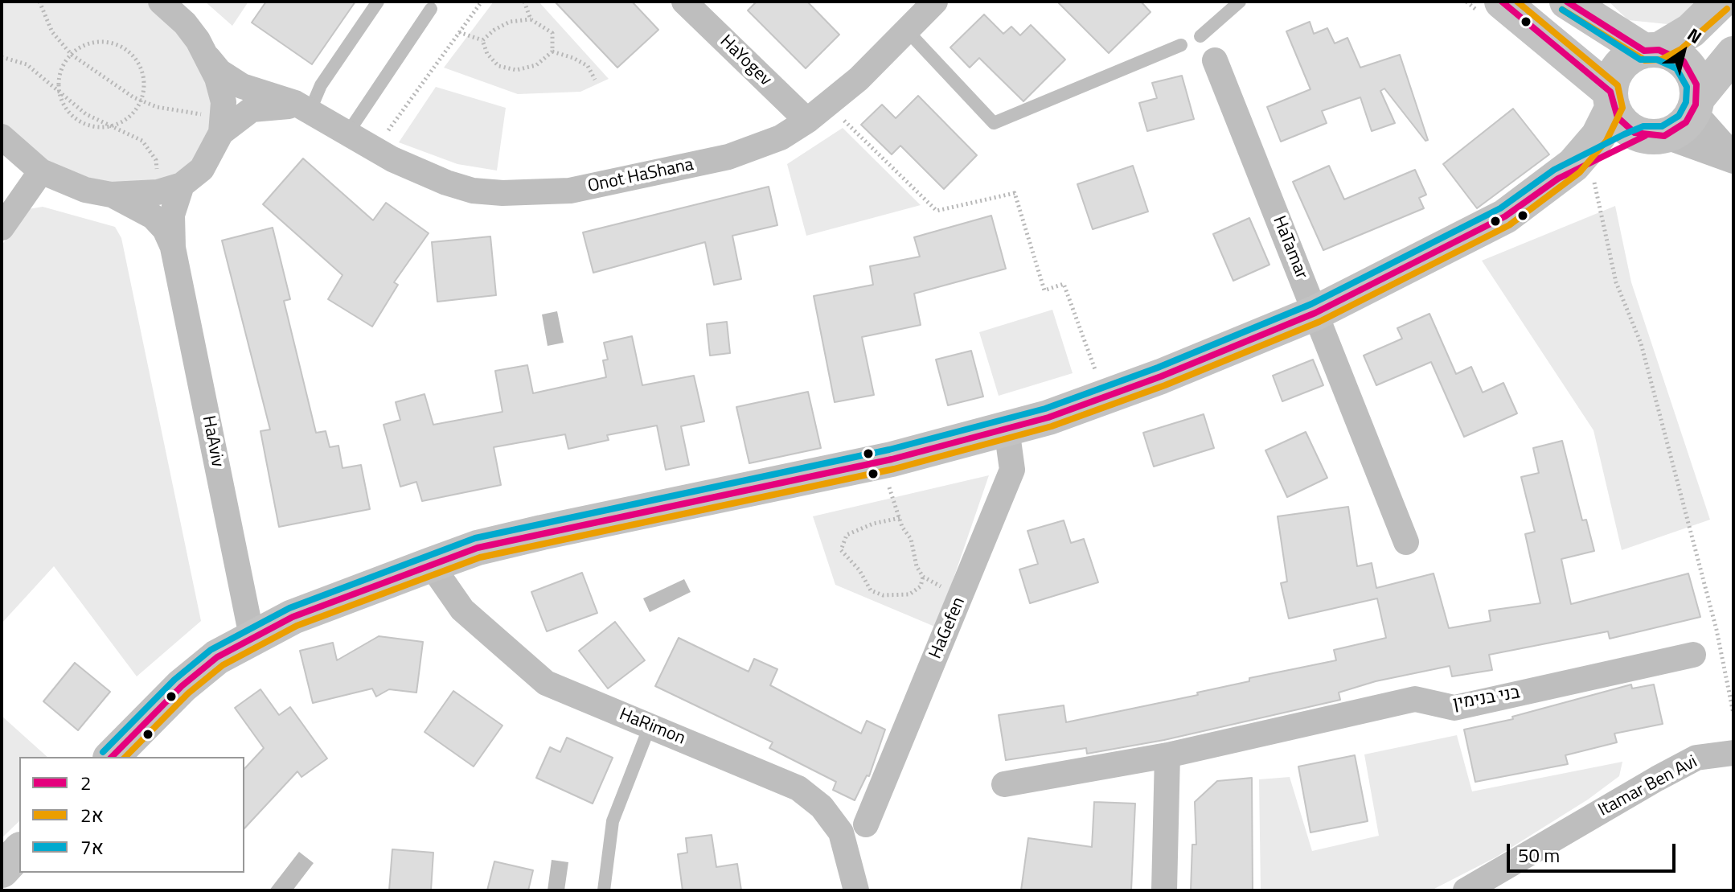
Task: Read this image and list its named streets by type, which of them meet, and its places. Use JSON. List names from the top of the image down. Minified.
{"streets":{"street":["HaYogev","Onot HaShana","HaTamar","HaAviv","HaGefen","בני בנימין","HaRimon","Itamar Ben Avi"]},"crossings":[["HaYogev","Onot HaShana"]],"lines":["transit line 2","transit line 2א","transit line 7א"],"legend":["2","2א","7א"],"scale_bar":"50 m","north":"top right"}
